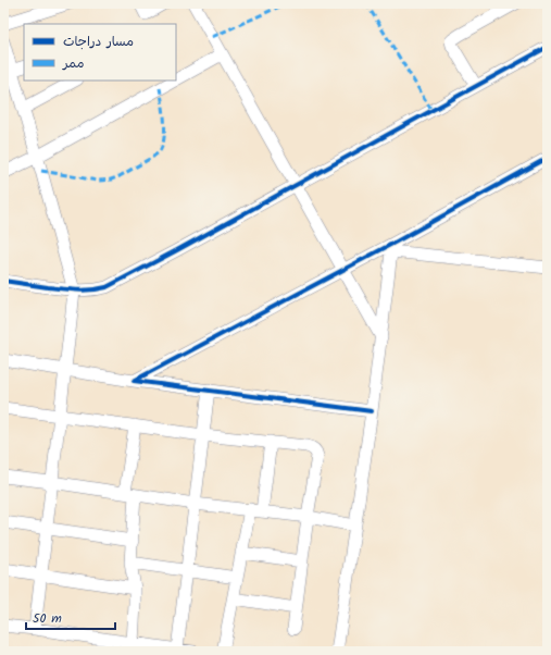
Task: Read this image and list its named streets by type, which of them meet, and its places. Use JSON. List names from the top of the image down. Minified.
{"legend":["مسار دراجات","ممر"],"scale_bar":"50 m"}
